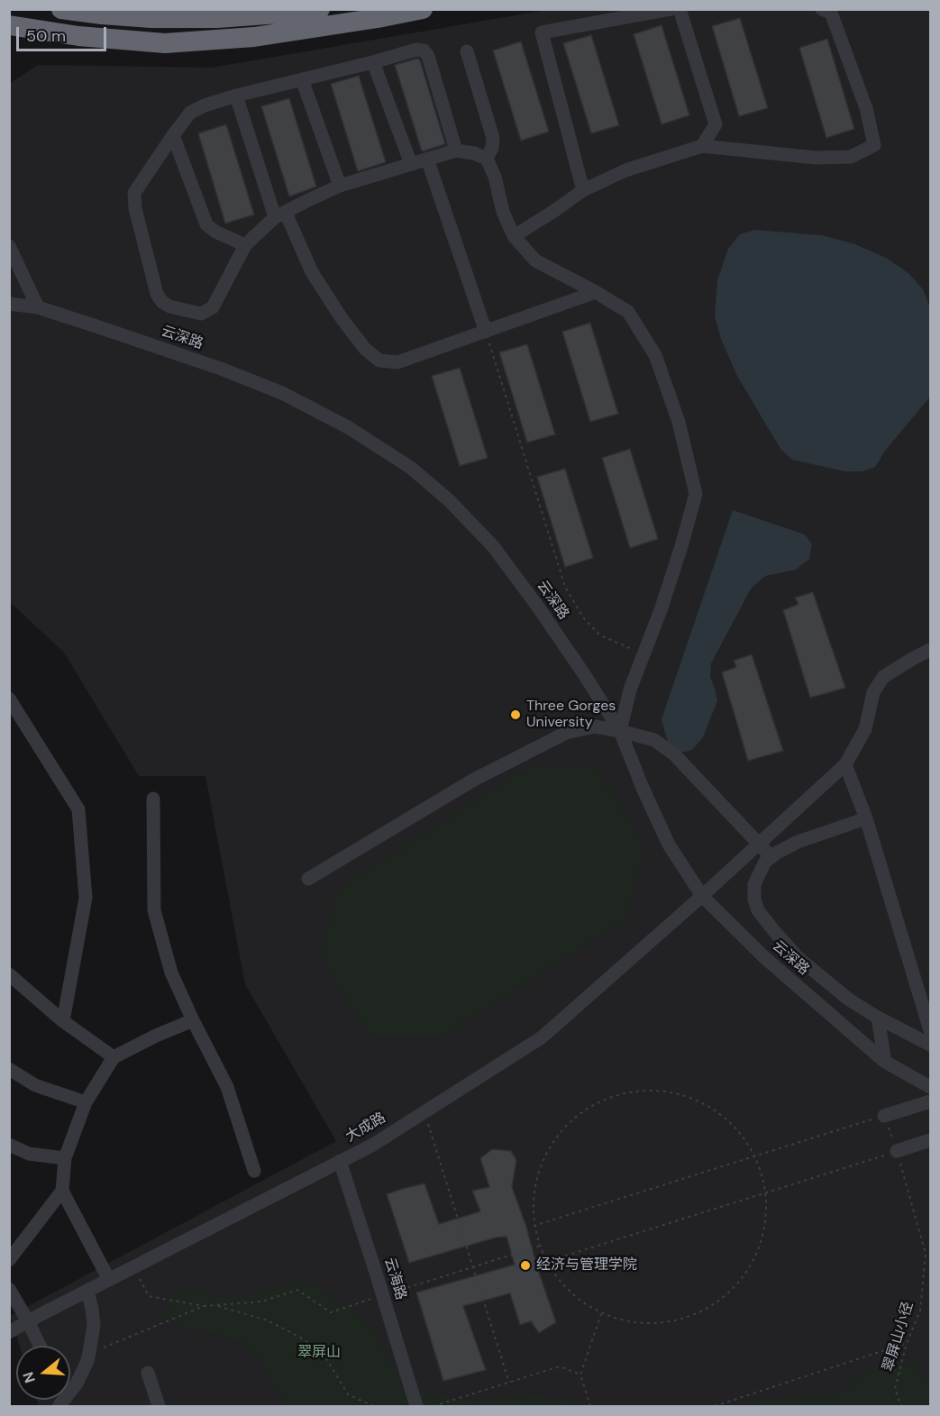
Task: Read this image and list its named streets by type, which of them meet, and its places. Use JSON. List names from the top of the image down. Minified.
{"streets":{"street":["云深路","大成路","云海路"],"path":["翠屏山小径"]},"crossings":[["云深路","大成路"],["大成路","云海路"]],"parks":["翠屏山"],"places":["Three Gorges University","经济与管理学院"],"scale_bar":"50 m","north":"left"}
